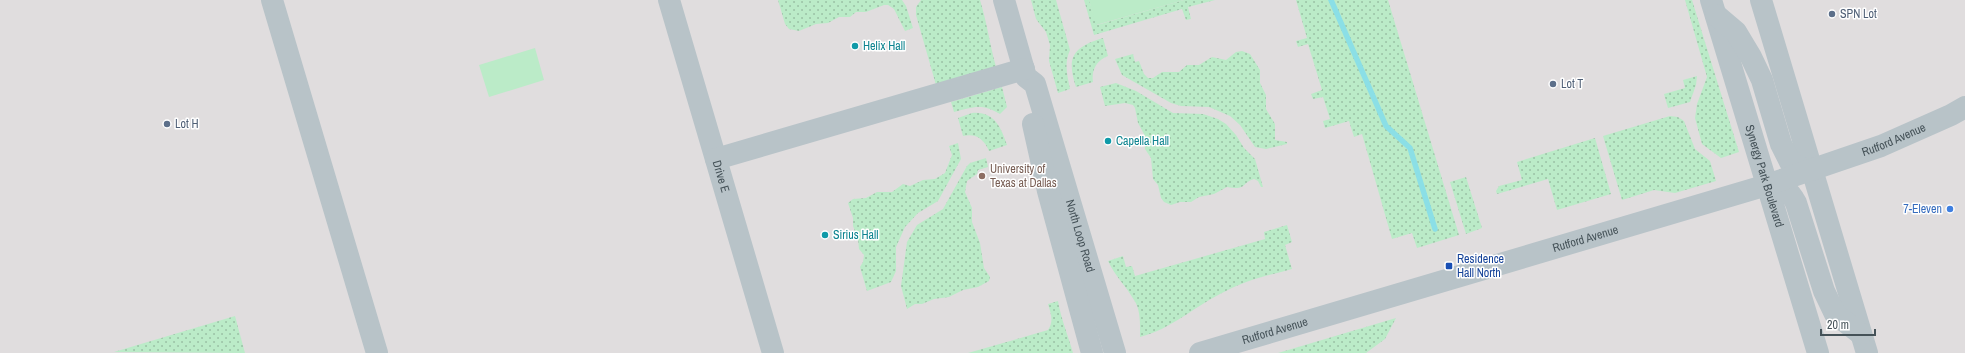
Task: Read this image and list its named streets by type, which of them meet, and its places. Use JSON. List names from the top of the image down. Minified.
{"streets":{"street":["Rutford Avenue","Drive E","Synergy Park Boulevard","North Loop Road"]},"crossings":[["Rutford Avenue","Synergy Park Boulevard"]],"places":{"other":["SPN Lot","Helix Hall","Lot T","Lot H","Capella Hall","University of Texas at Dallas","7-Eleven","Sirius Hall"],"transit":["Residence Hall North"]},"scale_bar":"20 m"}
